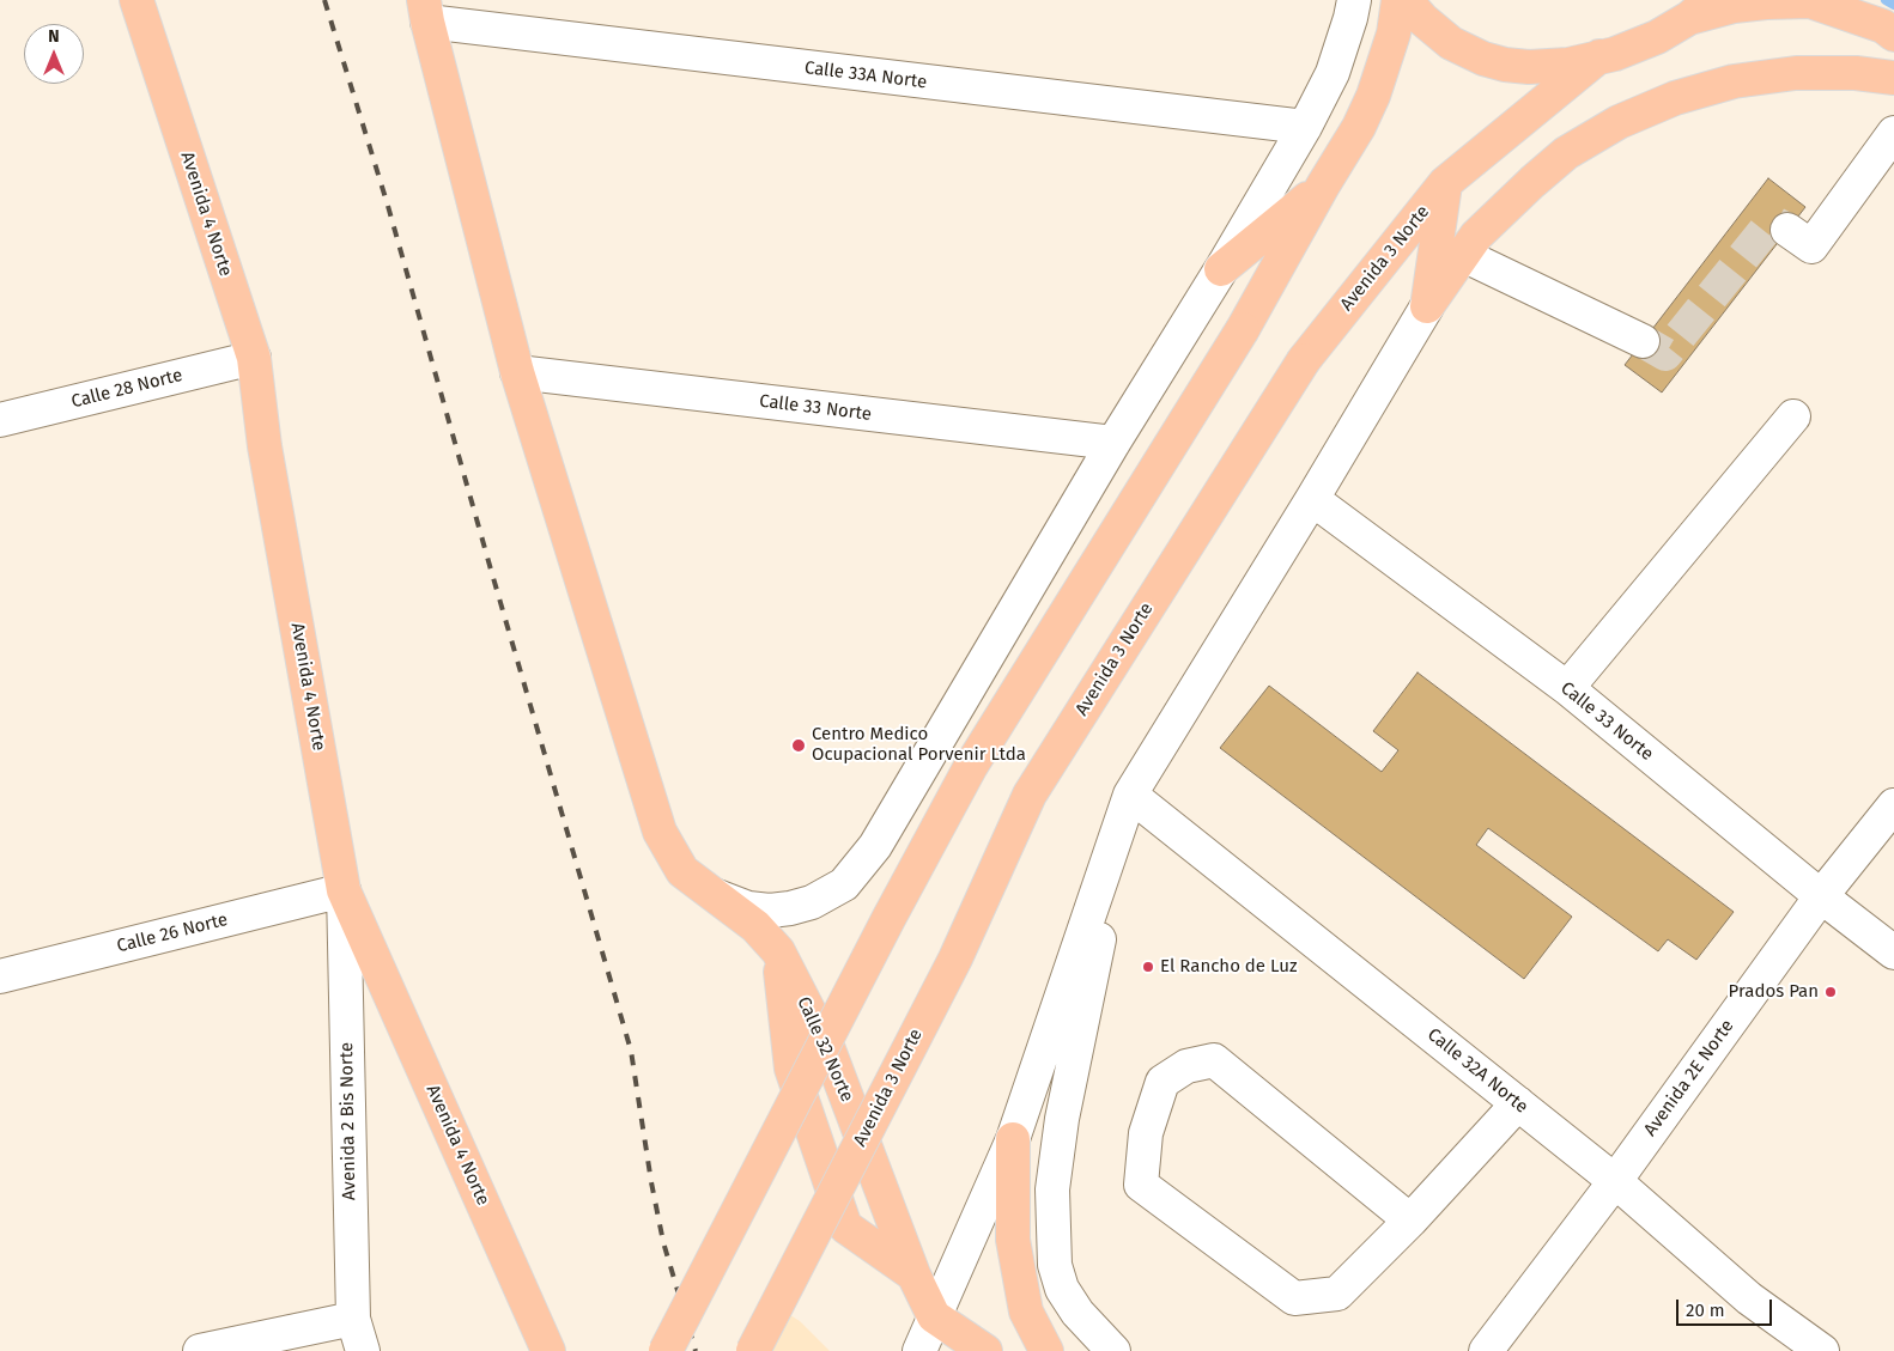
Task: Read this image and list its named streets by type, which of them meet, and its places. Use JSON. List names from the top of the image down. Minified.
{"streets":{"main road":["Avenida 4 Norte","Avenida 3 Norte","Calle 32 Norte"],"street":["Calle 33A Norte","Calle 28 Norte","Calle 33 Norte","Calle 26 Norte","Calle 32A Norte","Avenida 2E Norte","Avenida 2 Bis Norte"]},"crossings":[["Avenida 4 Norte","Calle 28 Norte"],["Avenida 4 Norte","Calle 26 Norte"],["Avenida 4 Norte","Avenida 2 Bis Norte"],["Calle 33 Norte","Calle 32 Norte"],["Calle 33 Norte","Avenida 2E Norte"],["Calle 26 Norte","Avenida 2 Bis Norte"],["Calle 32A Norte","Avenida 2E Norte"]],"places":["Centro Medico Ocupacional Porvenir Ltda","El Rancho de Luz","Prados Pan"],"scale_bar":"20 m","north":"top"}
